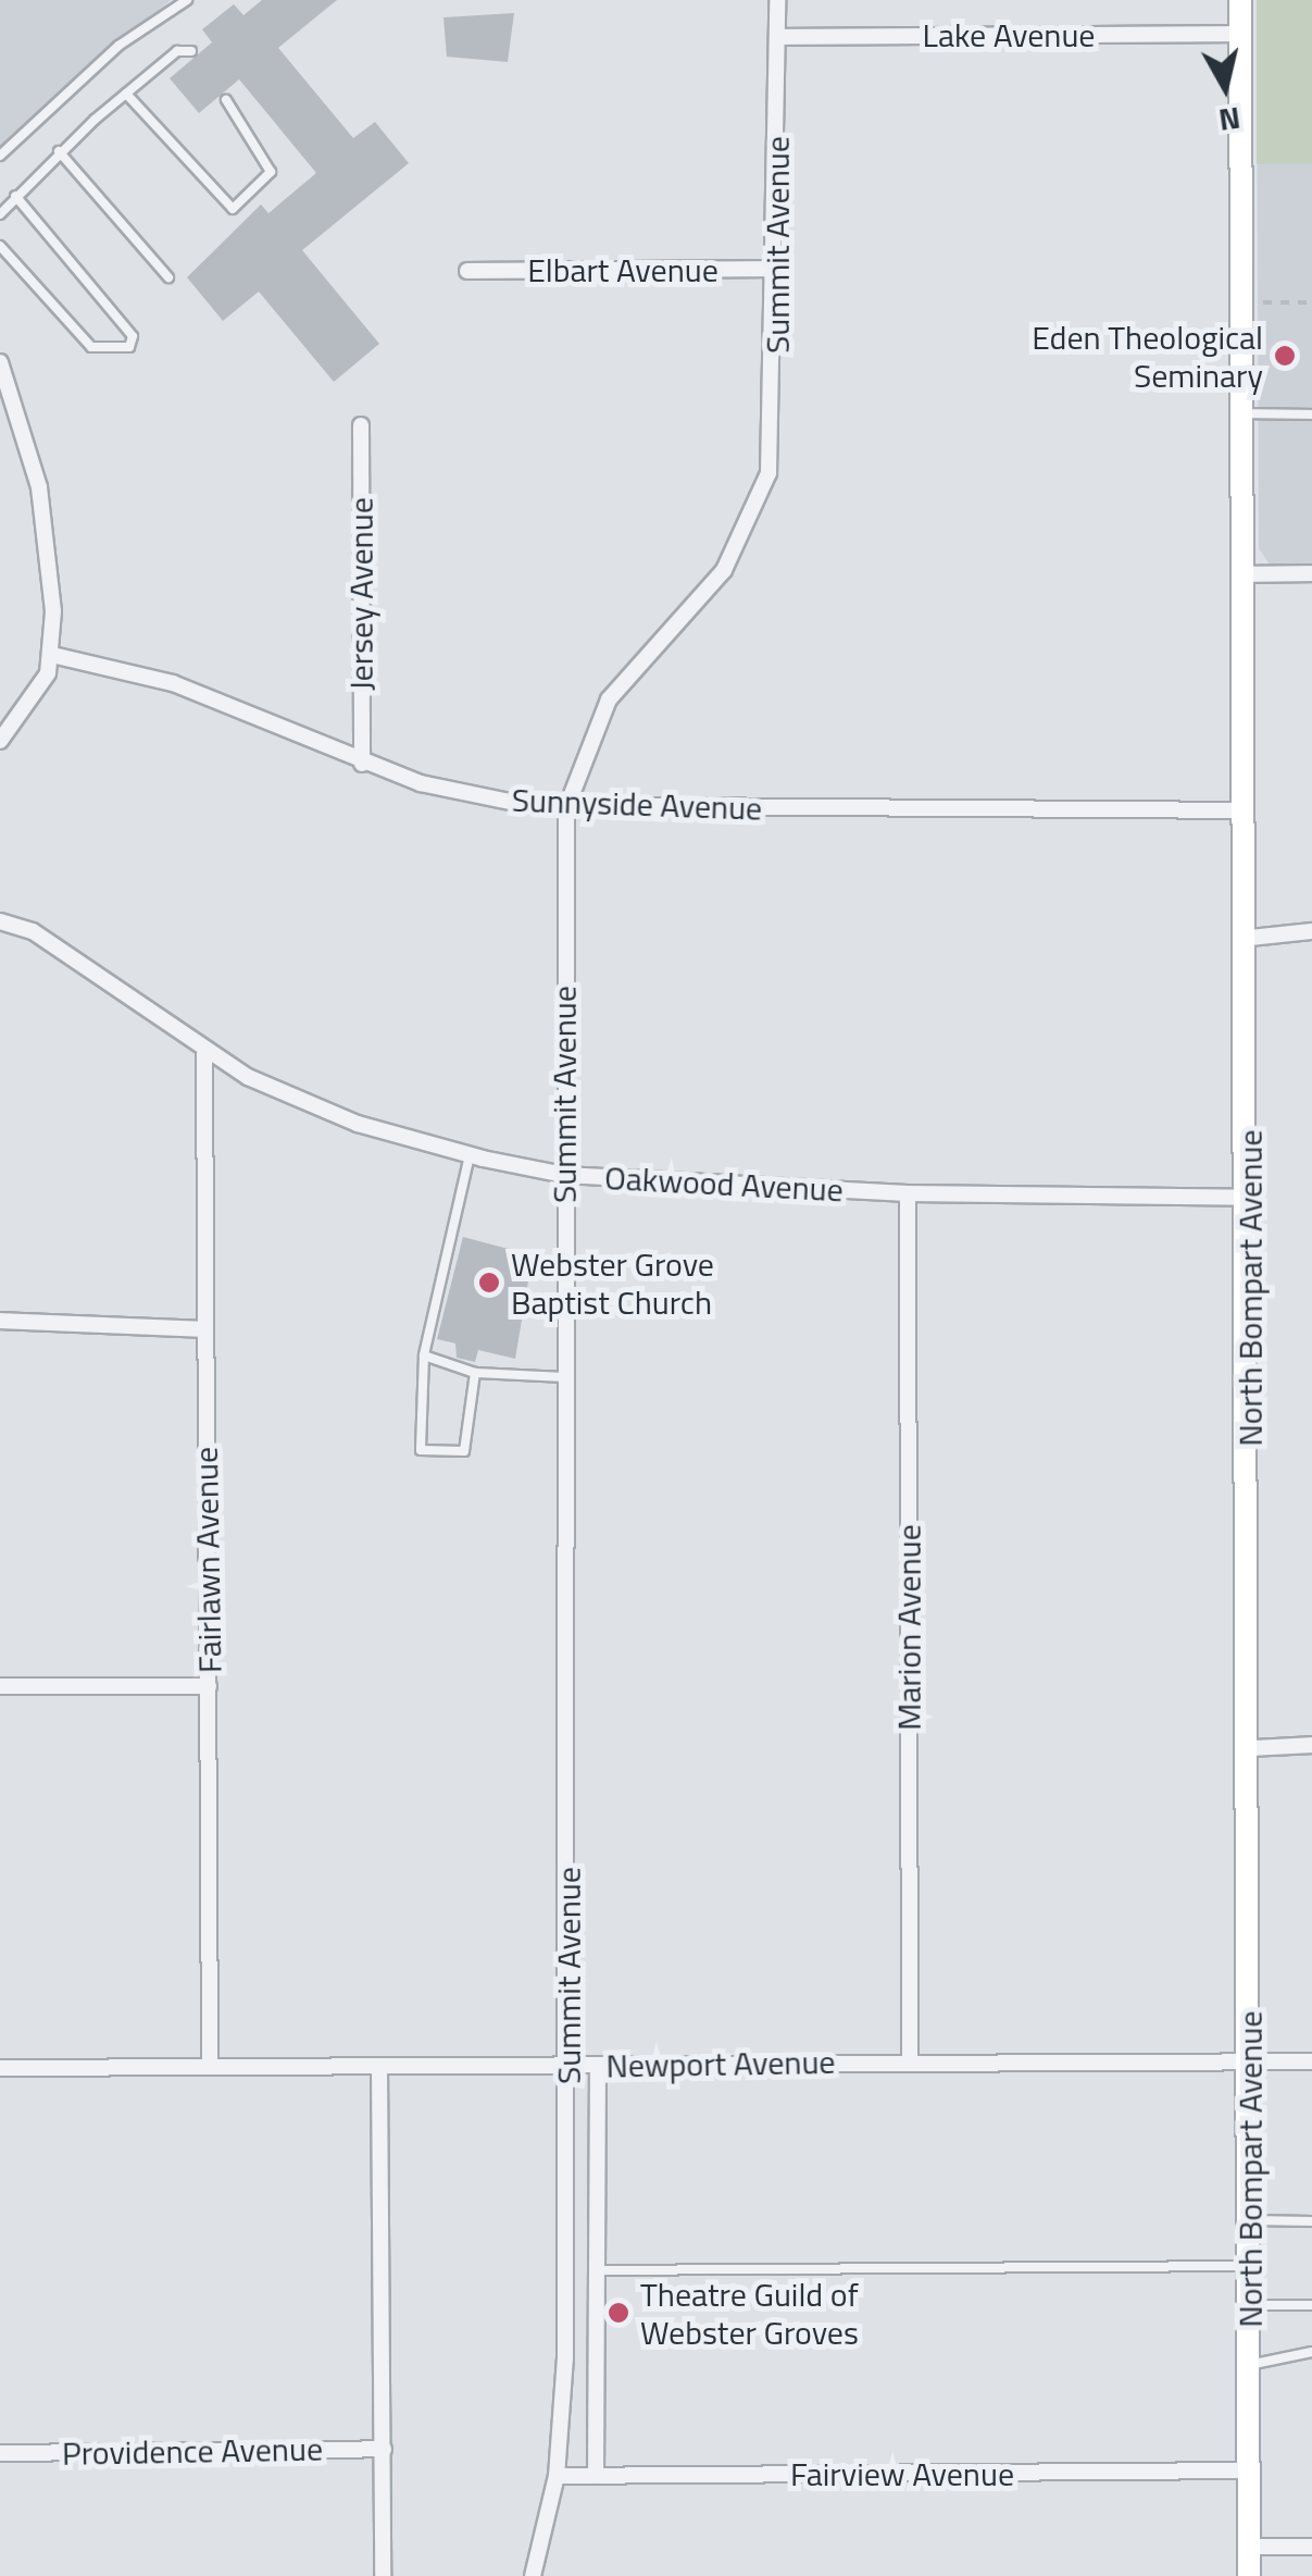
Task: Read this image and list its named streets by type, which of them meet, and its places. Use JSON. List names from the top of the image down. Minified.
{"streets":{"street":["Lake Avenue","Summit Avenue","Elbart Avenue","Jersey Avenue","Sunnyside Avenue","Oakwood Avenue","North Bompart Avenue","Fairlawn Avenue","Marion Avenue","Newport Avenue","Providence Avenue","Fairview Avenue"]},"crossings":[["Lake Avenue","Summit Avenue"],["Lake Avenue","North Bompart Avenue"],["Summit Avenue","Elbart Avenue"],["Summit Avenue","Sunnyside Avenue"],["Summit Avenue","Oakwood Avenue"],["Summit Avenue","Newport Avenue"],["Summit Avenue","Fairview Avenue"],["Jersey Avenue","Sunnyside Avenue"],["Sunnyside Avenue","North Bompart Avenue"],["Oakwood Avenue","North Bompart Avenue"],["Oakwood Avenue","Fairlawn Avenue"],["Oakwood Avenue","Marion Avenue"],["North Bompart Avenue","Newport Avenue"],["North Bompart Avenue","Fairview Avenue"],["Fairlawn Avenue","Newport Avenue"],["Marion Avenue","Newport Avenue"]],"places":["Eden Theological Seminary","Webster Grove Baptist Church","Theatre Guild of Webster Groves"],"north":"bottom"}
